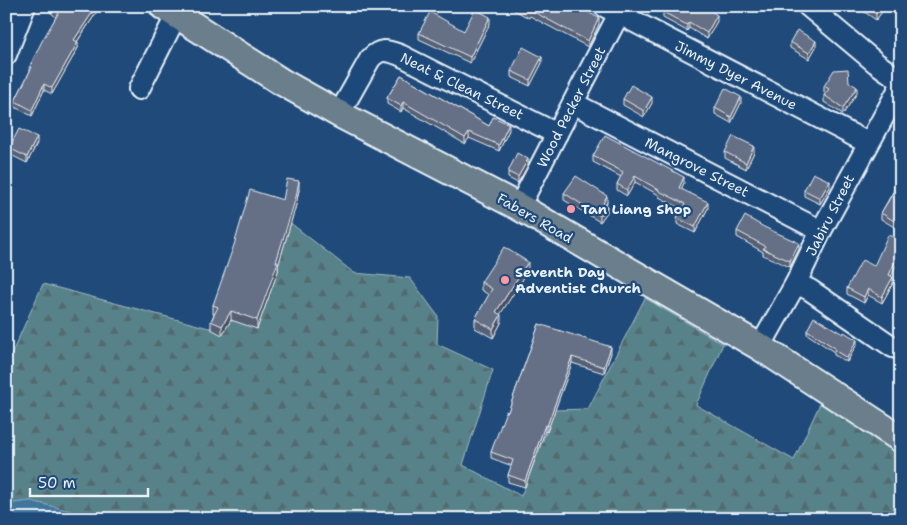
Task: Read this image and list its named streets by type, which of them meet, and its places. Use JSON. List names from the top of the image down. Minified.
{"streets":{"main road":["Fabers Road"],"street":["Jimmy Dyer Avenue","Neat & Clean Street","Wood Pecker Street","Mangrove Street","Jabiru Street"]},"crossings":[["Jimmy Dyer Avenue","Wood Pecker Street"],["Jimmy Dyer Avenue","Jabiru Street"],["Neat & Clean Street","Wood Pecker Street"],["Neat & Clean Street","Fabers Road"],["Wood Pecker Street","Mangrove Street"],["Wood Pecker Street","Fabers Road"],["Mangrove Street","Jabiru Street"],["Jabiru Street","Fabers Road"]],"places":["Tan Liang Shop","Seventh Day Adventist Church"],"scale_bar":"50 m"}
